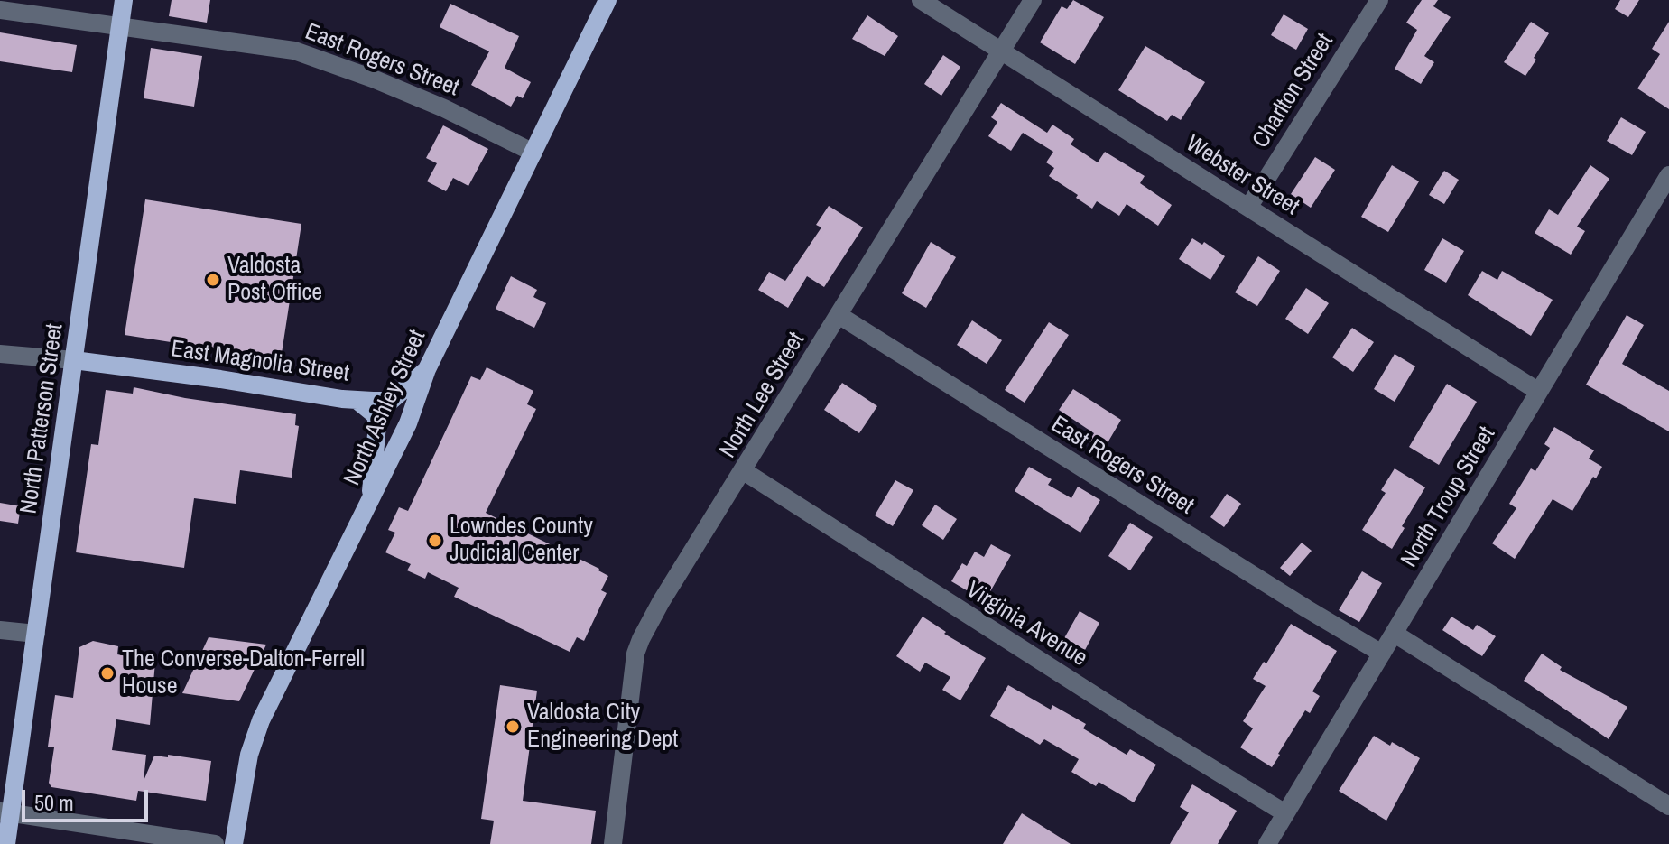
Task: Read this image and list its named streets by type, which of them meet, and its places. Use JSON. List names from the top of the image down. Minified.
{"streets":{"main road":["East Magnolia Street","North Ashley Street","North Patterson Street"],"street":["East Rogers Street","Charlton Street","Webster Street","North Lee Street","North Troup Street","Virginia Avenue"]},"crossings":[["East Rogers Street","North Lee Street"],["East Rogers Street","North Ashley Street"],["East Rogers Street","North Patterson Street"],["East Rogers Street","North Troup Street"],["Charlton Street","Webster Street"],["Webster Street","North Lee Street"],["Webster Street","North Troup Street"],["East Magnolia Street","North Ashley Street"],["East Magnolia Street","North Patterson Street"],["North Lee Street","Virginia Avenue"],["North Troup Street","Virginia Avenue"]],"places":["Valdosta Post Office","Lowndes County Judicial Center","The Converse-Dalton-Ferrell House","Valdosta City Engineering Dept"],"scale_bar":"50 m"}
